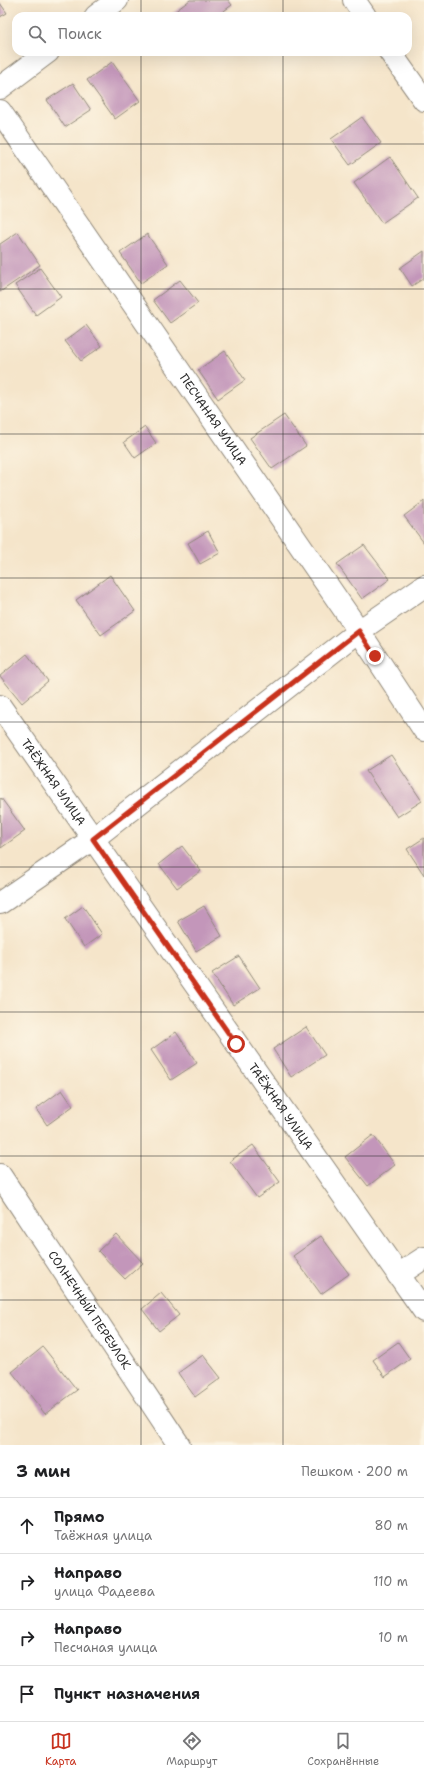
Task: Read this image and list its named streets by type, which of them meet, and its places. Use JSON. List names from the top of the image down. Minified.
{"streets":{"street":["ПЕСЧАНАЯ УЛИЦА","ТАЁЖНАЯ УЛИЦА","СОЛНЕЧНЫЙ ПЕРЕУЛОК"]},"page":{"search":"Поиск","heading":["3 мин","Пешком · 200 m"],"list":[["Прямо","Таёжная улица","80 m"],["Направо","улица Фадеева","110 m"],["Направо","Песчаная улица","10 m"],"Пункт назначения"],"nav":["Карта","Маршрут","Сохранённые"]}}
